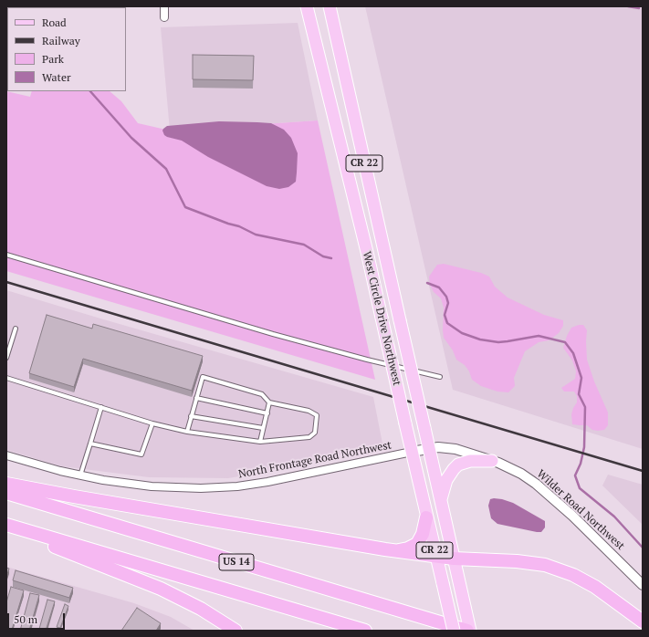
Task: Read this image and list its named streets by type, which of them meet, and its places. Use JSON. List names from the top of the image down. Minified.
{"streets":{"highway":["US 14"],"main road":["CR 22","West Circle Drive Northwest"],"street":["North Frontage Road Northwest","Wilder Road Northwest"]},"crossings":[["West Circle Drive Northwest","North Frontage Road Northwest"],["West Circle Drive Northwest","Wilder Road Northwest"],["West Circle Drive Northwest","US 14"],["North Frontage Road Northwest","Wilder Road Northwest"]],"legend":["Road","Railway","Park","Water"],"scale_bar":"50 m"}
